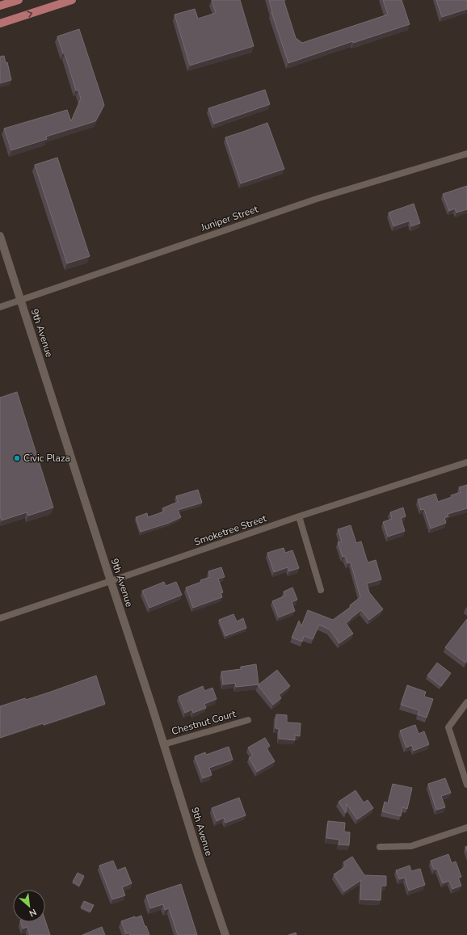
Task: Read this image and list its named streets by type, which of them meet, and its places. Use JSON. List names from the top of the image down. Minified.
{"streets":{"street":["Juniper Street","9th Avenue","Smoketree Street","Chestnut Court"]},"crossings":[["Juniper Street","9th Avenue"],["9th Avenue","Smoketree Street"],["9th Avenue","Chestnut Court"]],"places":["Civic Plaza"],"north":"bottom right"}
